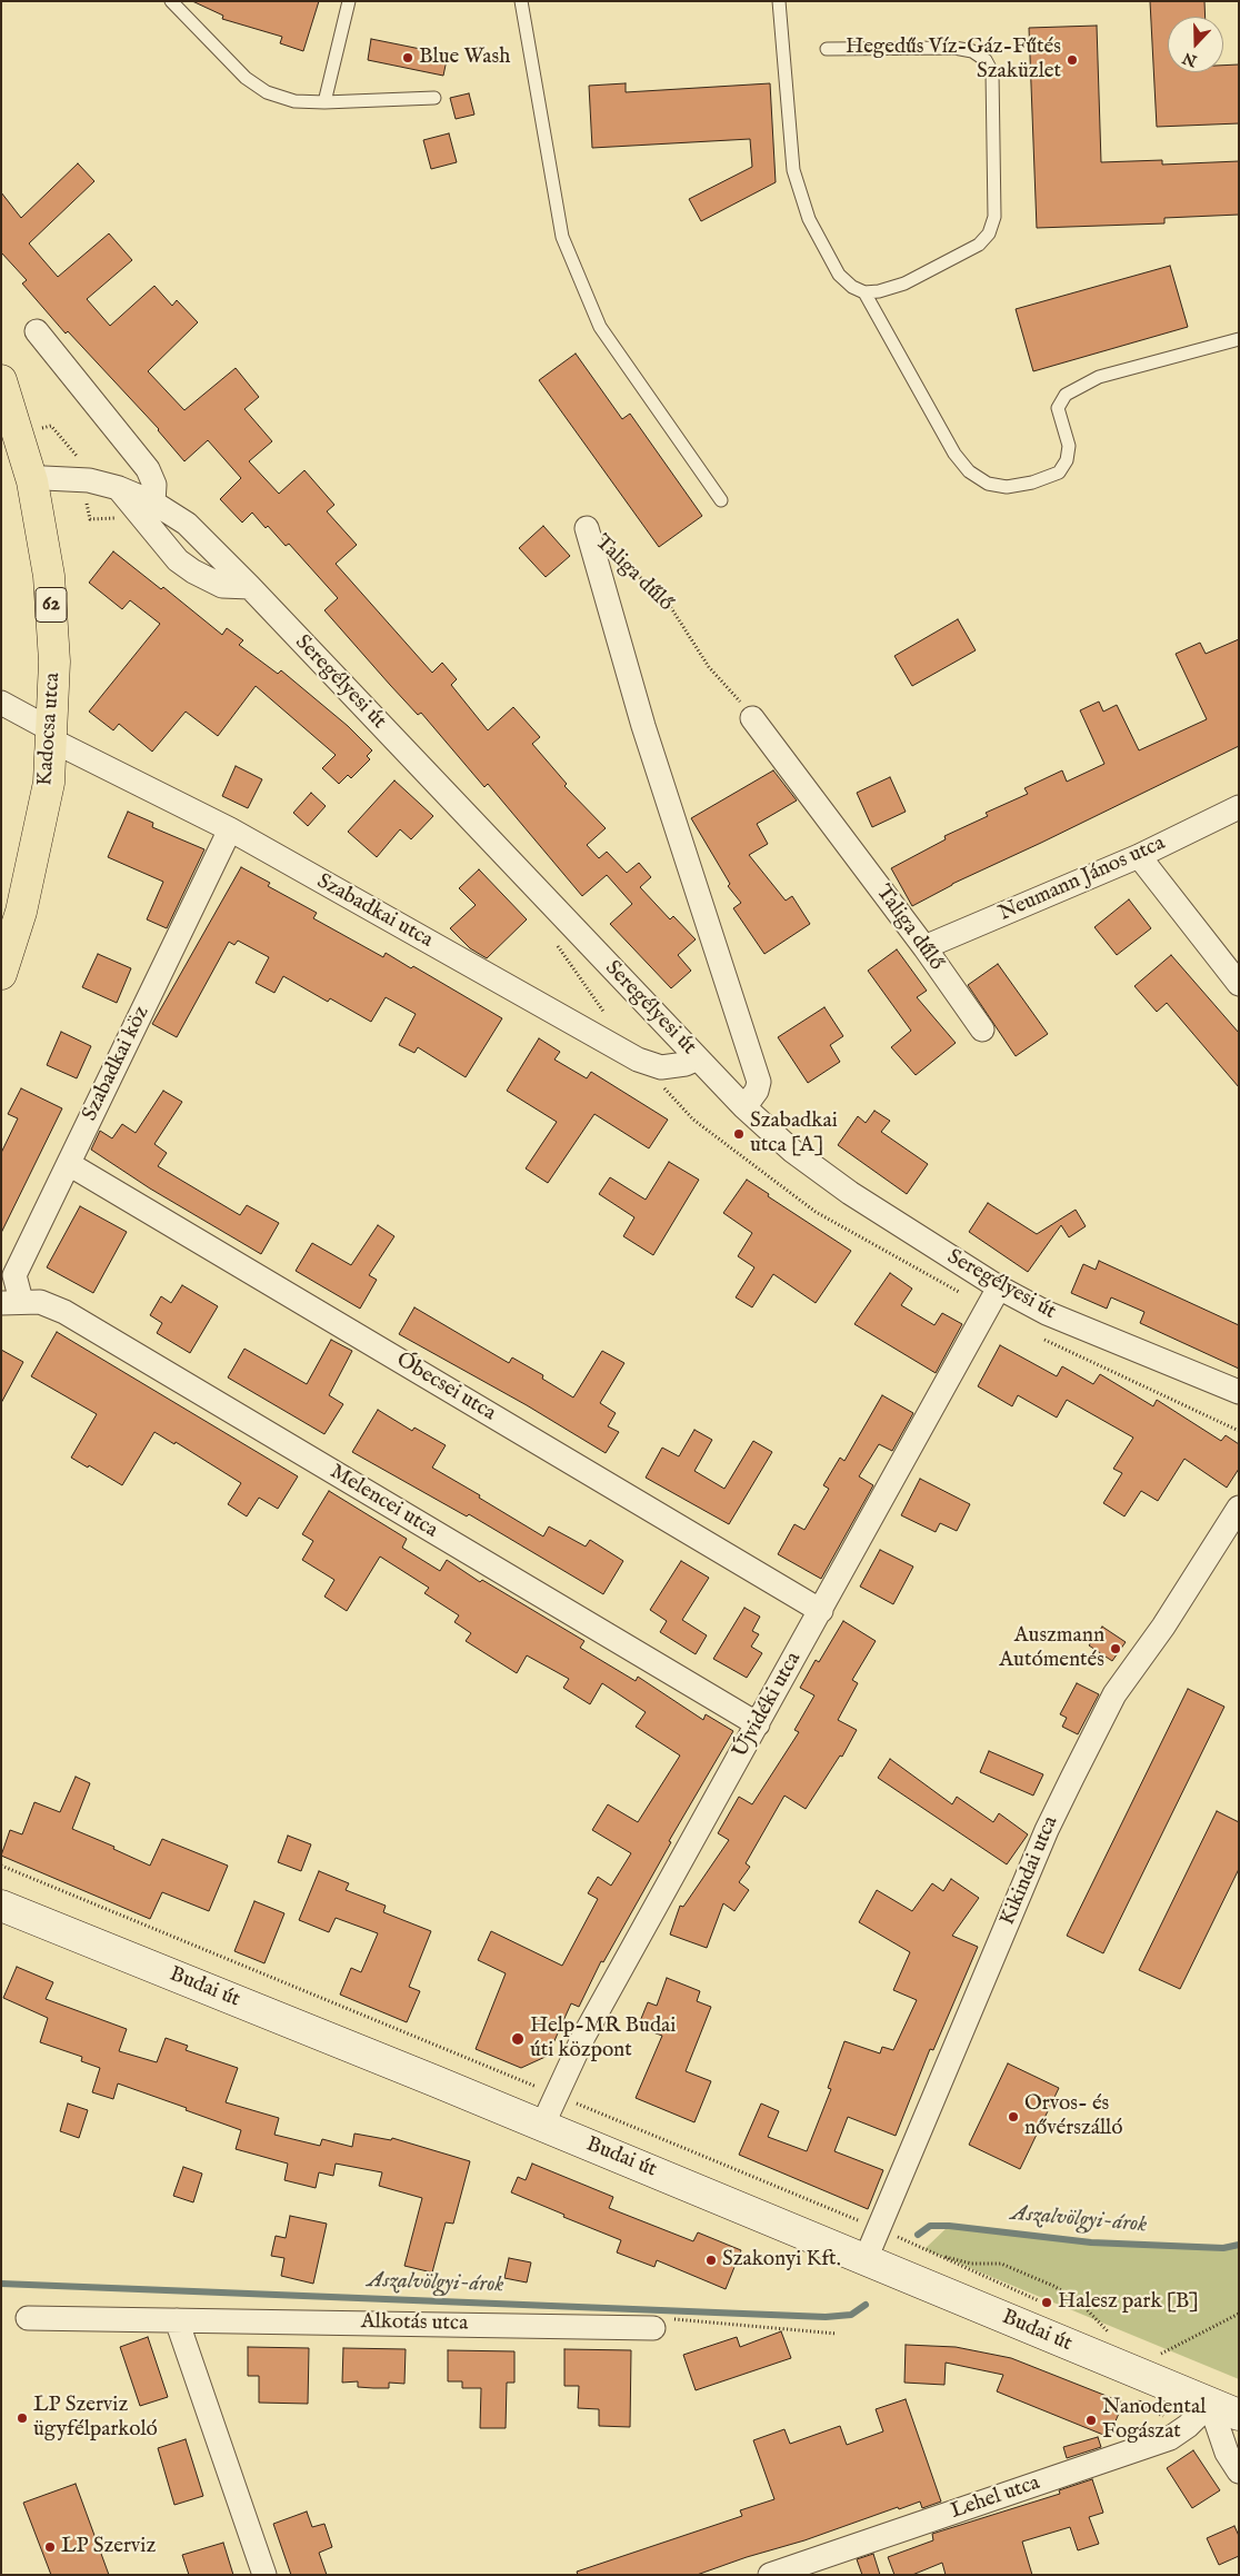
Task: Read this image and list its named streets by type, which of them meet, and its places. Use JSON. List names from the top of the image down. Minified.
{"streets":{"main road":["62","Kadocsa utca","Budai út"],"street":["Taliga dűlő","Seregélyesi út","Neumann János utca","Szabadkai utca","Szabadkai köz","Óbecsei utca","Melencei utca","Újvidéki utca","Kikindai utca","Alkotás utca","Lehel utca"]},"crossings":[["Taliga dűlő","Seregélyesi út"],["Taliga dűlő","Neumann János utca"],["62","Seregélyesi út"],["62","Kadocsa utca"],["Seregélyesi út","Kadocsa utca"],["Seregélyesi út","Szabadkai utca"],["Seregélyesi út","Újvidéki utca"],["Kadocsa utca","Szabadkai utca"],["Szabadkai utca","Szabadkai köz"],["Szabadkai köz","Óbecsei utca"],["Szabadkai köz","Melencei utca"],["Óbecsei utca","Újvidéki utca"],["Melencei utca","Újvidéki utca"],["Újvidéki utca","Budai út"],["Kikindai utca","Budai út"],["Budai út","Lehel utca"]],"water":["Aszalvölgyi-árok"],"places":["Blue Wash","Hegedűs Víz-Gáz-Fűtés Szaküzlet","Szabadkai utca [A]","Auszmann Autómentés","Help-MR Budai úti központ","Orvos- és nővérszálló","Szakonyi Kft.","Halesz park [B]","LP Szerviz ügyfélparkoló","Nanodental Fogászat","LP Szerviz"],"north":"bottom"}
